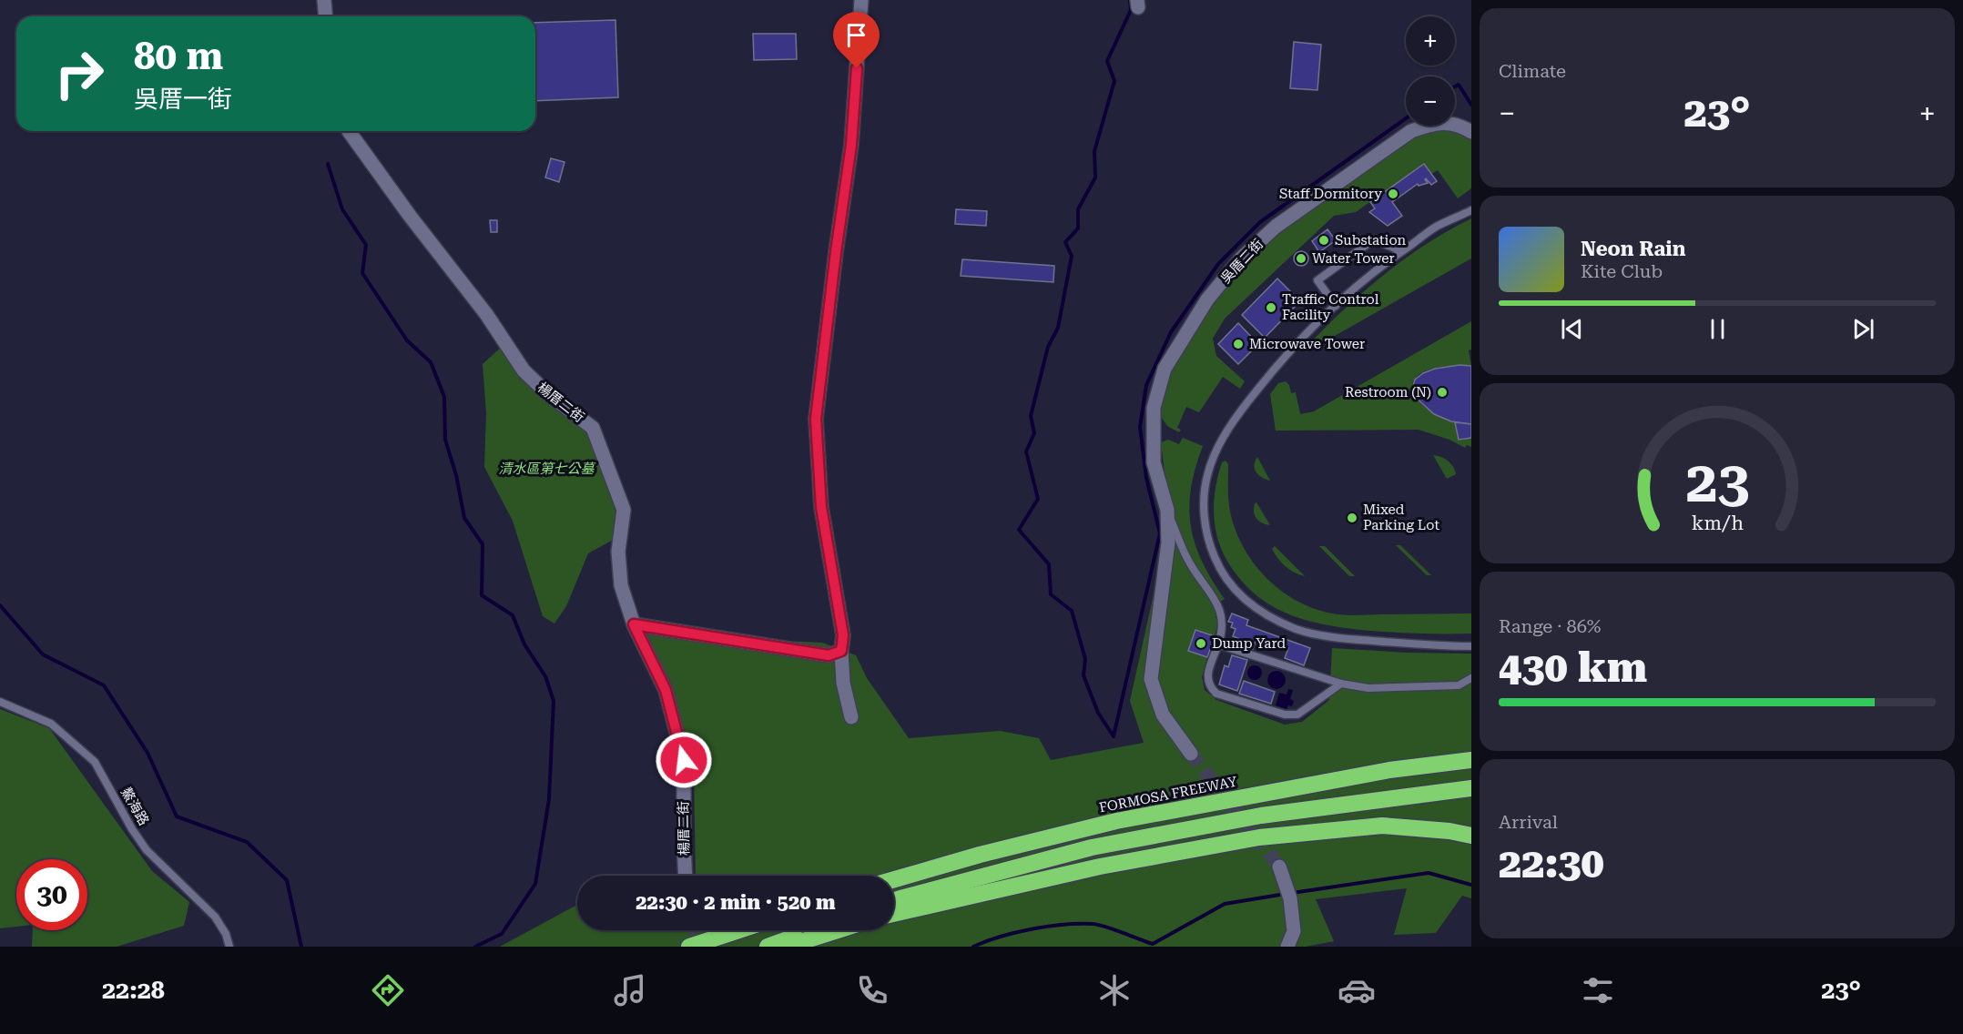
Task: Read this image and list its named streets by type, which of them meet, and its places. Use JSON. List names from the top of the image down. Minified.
{"streets":{"highway":["FORMOSA FREEWAY"],"street":["吳厝二街","楊厝二街"],"lane":["鰲海路"]},"parks":["清水區第七公墓"],"places":["Staff Dormitory","Substation","Water Tower","Traffic Control Facility","Microwave Tower","Restroom (N)","Mixed Parking Lot","Dump Yard"],"page":{"tile":["Climate",["Range · 86%","430 km"],["Arrival","22:30"]],"map_buttons":["+","−"],"turn":["80 m","吳厝一街"],"heat":["−","23°","+"],"song":["Neon Rain","Kite Club"],"limit":"30","trip":"22:30 · 2 min · 520 m","tabs":["22:28","23°"],"gauge":["23","km/h"]}}
